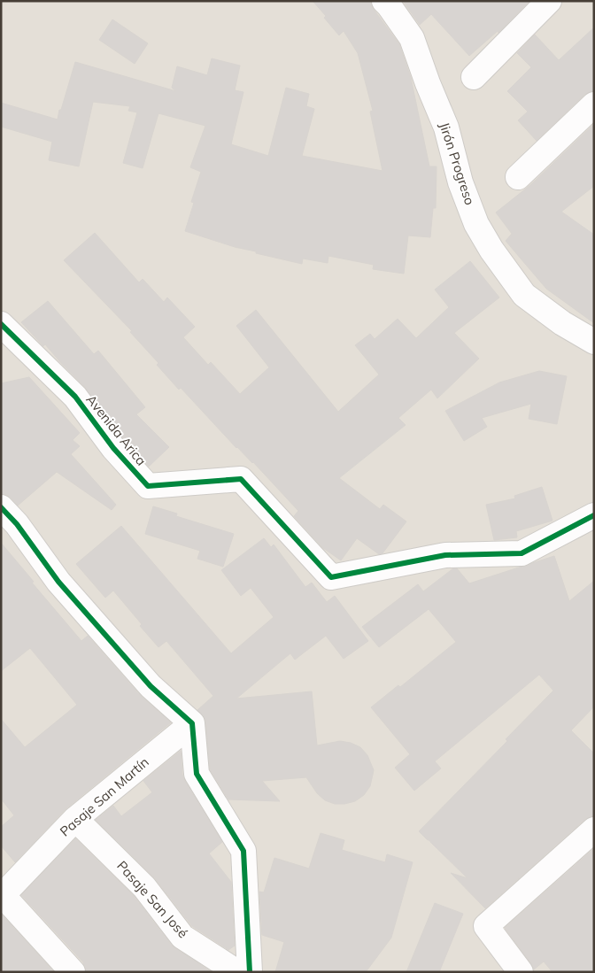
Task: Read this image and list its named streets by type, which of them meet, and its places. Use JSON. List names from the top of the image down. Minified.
{"streets":{"street":["Jirón Progreso","Avenida Arica","Pasaje San Martín","Pasaje San José"]},"crossings":[["Pasaje San Martín","Pasaje San José"]]}
